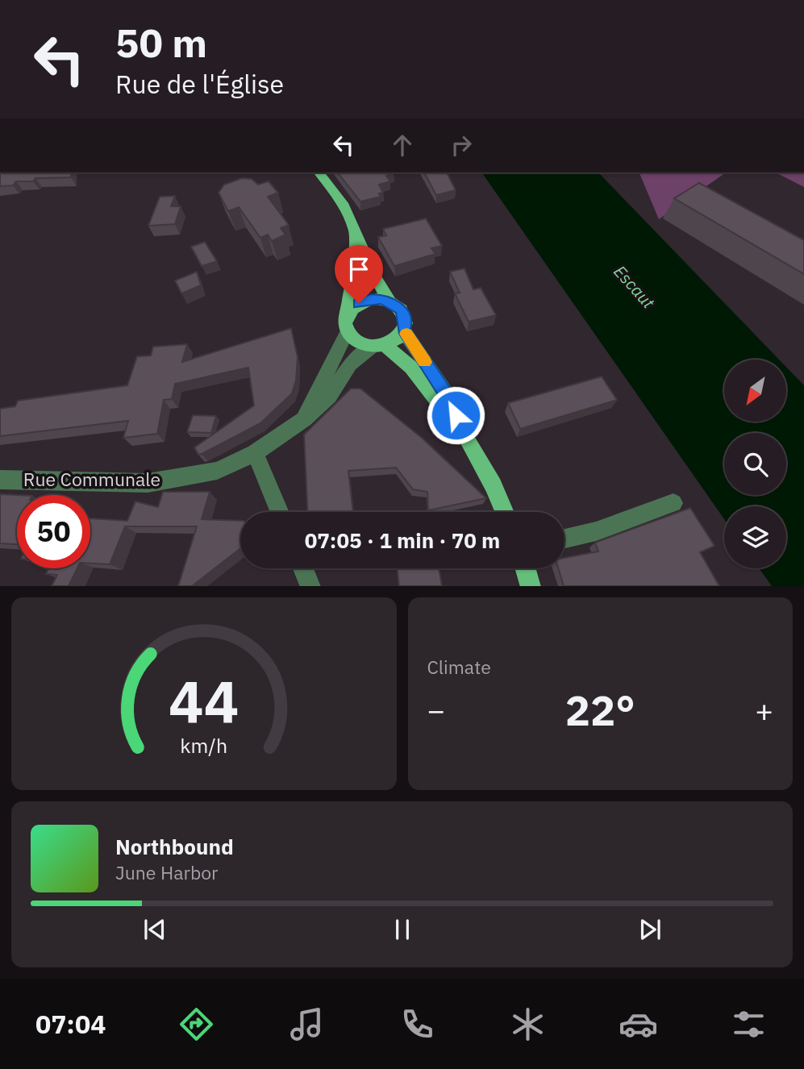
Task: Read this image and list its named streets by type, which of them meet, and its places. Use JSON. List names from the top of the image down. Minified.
{"streets":{"street":["Rue Communale"]},"water":["Escaut"],"north":"bottom left","page":{"turn":["50 m","Rue de l'Église"],"limit":"50","trip":"07:05 · 1 min · 70 m","tile":"Climate","heat":["−","22°","+"],"song":["Northbound","June Harbor"],"tabs":"07:04","gauge":["44","km/h"]}}
